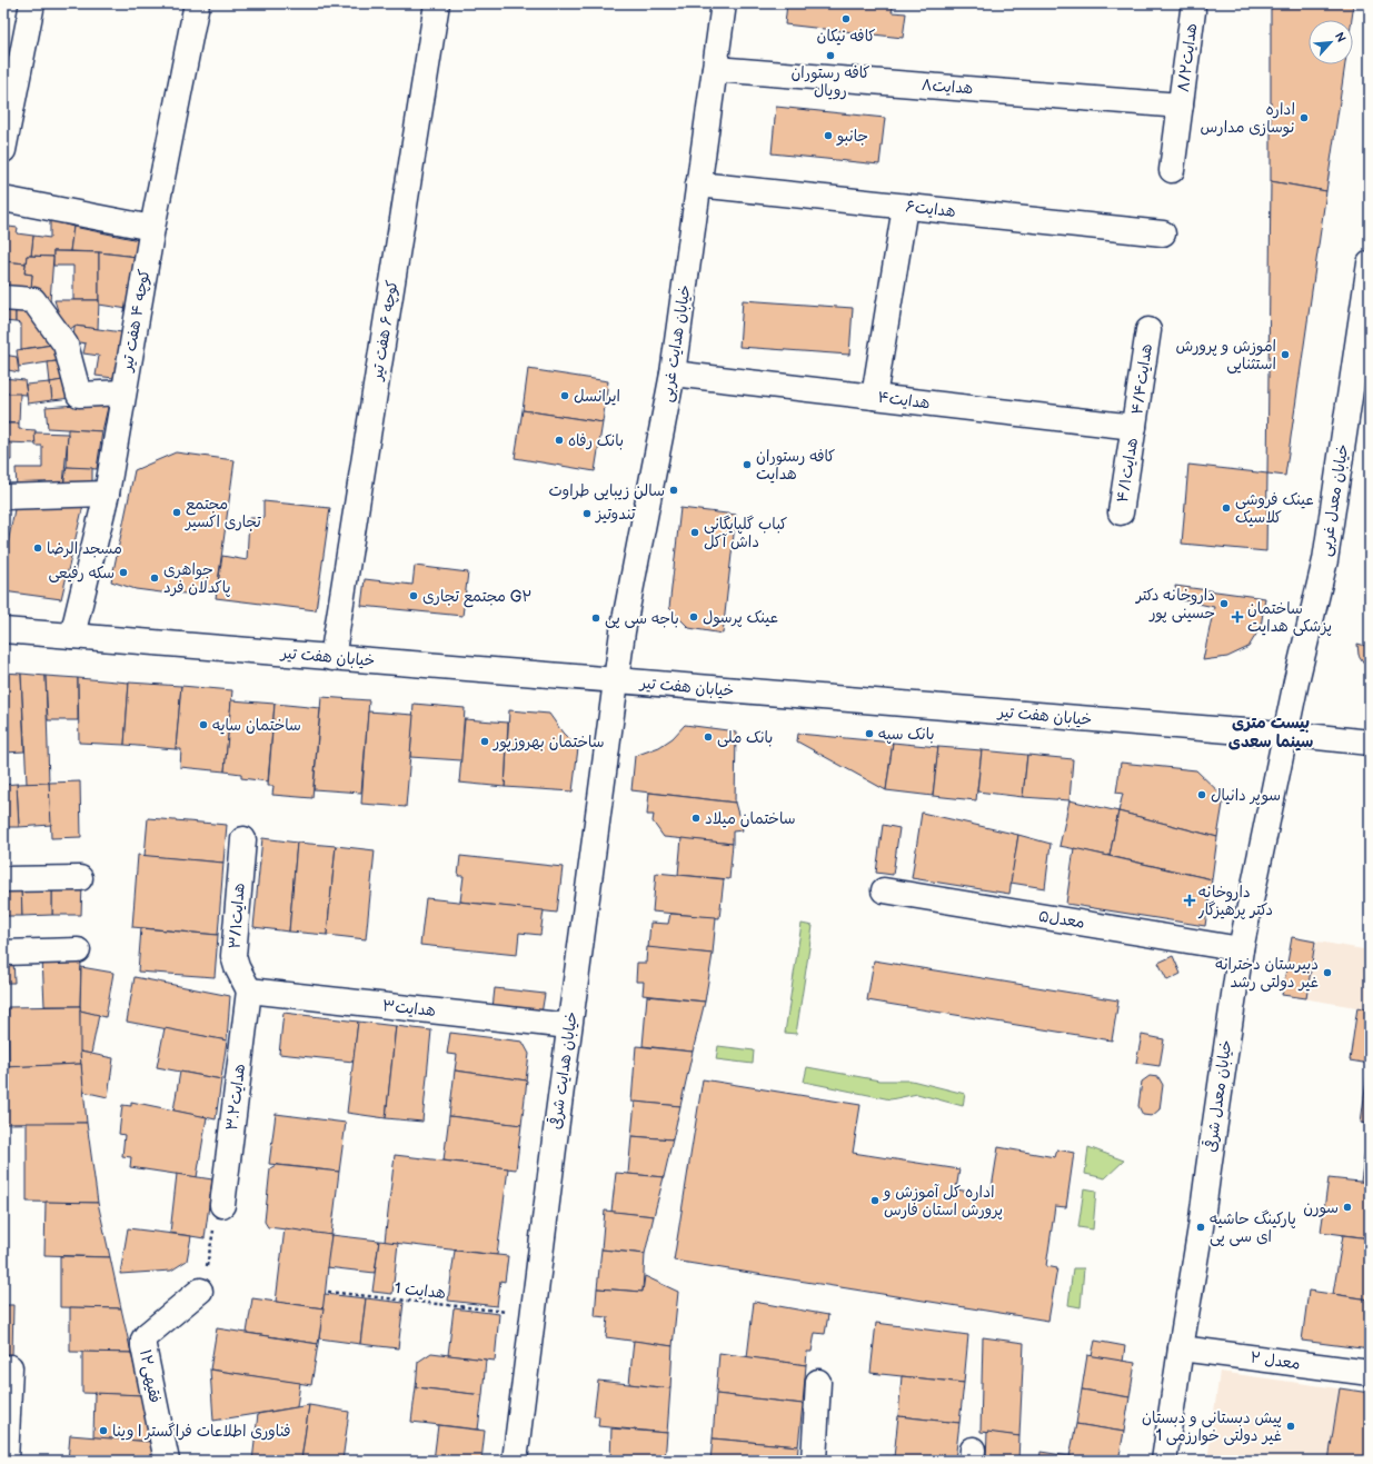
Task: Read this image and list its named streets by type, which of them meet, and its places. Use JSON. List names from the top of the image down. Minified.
{"streets":{"street":["هدایت۸/۲","هدایت۸","هدایت۶","کوچه ۴ هفت تیر","کوچه ۶ هفت تیر","خیابان هدایت غربی","هدایت۴/۴","هدایت۴","هدایت۴/۱","خیابان معدل غربی","خیابان هفت تیر","هدایت۳/۱","معدل۵","هدایت۳","خیابان هدایت شرقی","خیابان معدل شرقی","هدایت۳.۲","معدل ۲","فقیهی۱۲"],"path":["1 هدایت"]},"crossings":[["هدایت۸/۲","هدایت۸"],["هدایت۸","خیابان هدایت غربی"],["هدایت۶","خیابان هدایت غربی"],["کوچه ۴ هفت تیر","خیابان هفت تیر"],["کوچه ۶ هفت تیر","خیابان هفت تیر"],["خیابان هدایت غربی","هدایت۴"],["خیابان هدایت غربی","خیابان هفت تیر"],["خیابان هدایت غربی","خیابان هدایت شرقی"],["هدایت۴/۴","هدایت۴"],["هدایت۴/۴","هدایت۴/۱"],["هدایت۴","هدایت۴/۱"],["خیابان معدل غربی","خیابان هفت تیر"],["خیابان معدل غربی","خیابان معدل شرقی"],["خیابان هفت تیر","خیابان هدایت شرقی"],["خیابان هفت تیر","خیابان معدل شرقی"],["هدایت۳/۱","هدایت۳"],["هدایت۳/۱","هدایت۳.۲"],["معدل۵","خیابان معدل شرقی"],["هدایت۳","خیابان هدایت شرقی"],["هدایت۳","هدایت۳.۲"],["خیابان معدل شرقی","معدل ۲"]],"districts":["بیست متری سینما سعدی"],"places":{"other":["کافه نیکان","کافه رستوران رویال","اداره نوسازی مدارس","جانبو","اموزش و پرورش استثنایی","ایرانسل","بانک رفاه","کافه رستوران هدایت","سالن زیبایی طراوت","عینک فروشی کلاسیک","مجتمع تجاری اکسیر","تندوتیز","کباب گلپایگانی داش آکل","مسجد الرضا","سکه رفیعی","جواهری پاکدلان فرد","مجتمع تجاری G۲","داروخانه دکتر حسینی پور","عینک پرسول","باجه سی پی","ساختمان سایه","بانک سپه","بانک ملی","ساختمان بهروزپور","سوپر دانیال","ساختمان میلاد","دبیرستان دخترانه غیر دولتی رشد","اداره کل آموزش و پرورش استان فارس","سورن","پارکینگ حاشیه ای سی پی","پیش دبستانی و دبستان غیر دولتی خوارزمی 1","فناوری اطلاعات فراگستر | وینا"],"health":["ساختمان پزشکی هدایت","داروخانه دکتر پرهیزگار"]},"north":"top right"}
